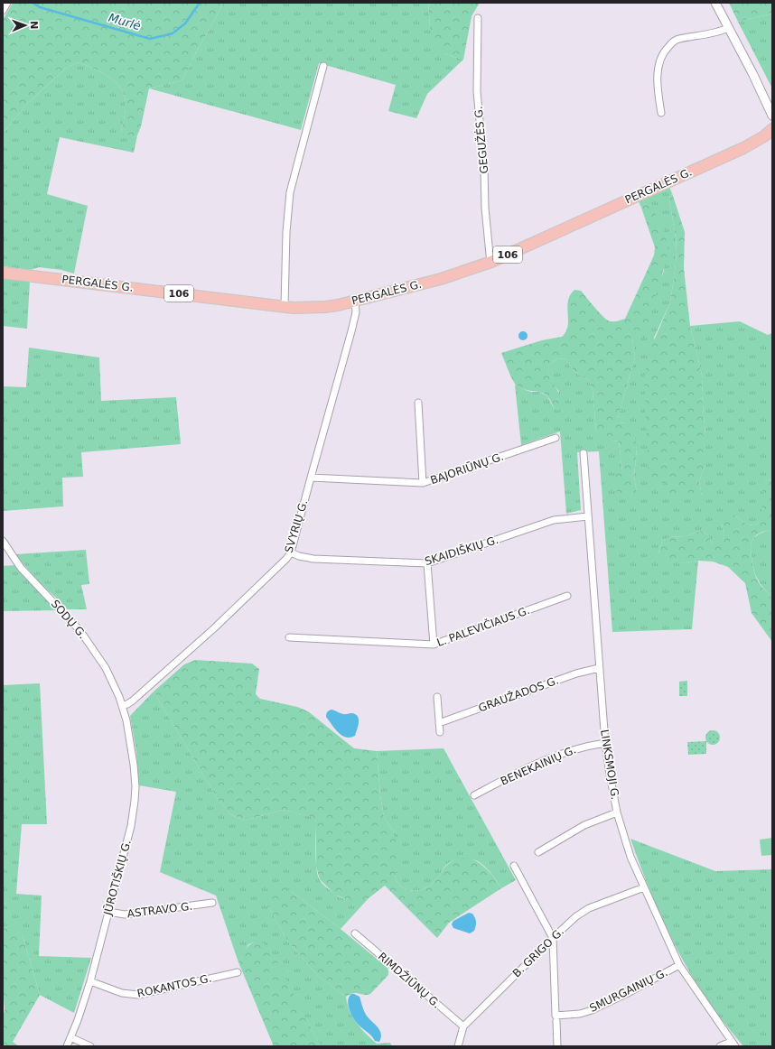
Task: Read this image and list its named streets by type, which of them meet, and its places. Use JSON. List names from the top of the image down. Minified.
{"streets":{"main road":["PERGALĖS G.","106"],"street":["GEGUŽĖS G.","BAJORIŪNŲ G.","SVYRIŲ G.","SKAIDIŠKIŲ G.","SODŲ G.","L. PALEVIČIAUS G.","GRAUŽADOS G.","LINKSMOJI G.","BENEKAINIŲ G.","JŪROTIŠKIŲ G.","ASTRAVO G.","B. GRIGO G.","RIMDŽIŪNŲ G.","ROKANTOS G.","SMURGAINIŲ G."]},"crossings":[["GEGUŽĖS G.","PERGALĖS G."],["PERGALĖS G.","SVYRIŲ G."],["BAJORIŪNŲ G.","SVYRIŲ G."],["SVYRIŲ G.","SKAIDIŠKIŲ G."],["SVYRIŲ G.","SODŲ G."],["SVYRIŲ G.","JŪROTIŠKIŲ G."],["SKAIDIŠKIŲ G.","LINKSMOJI G."],["SODŲ G.","JŪROTIŠKIŲ G."],["GRAUŽADOS G.","LINKSMOJI G."],["LINKSMOJI G.","BENEKAINIŲ G."],["LINKSMOJI G.","B. GRIGO G."],["LINKSMOJI G.","SMURGAINIŲ G."],["JŪROTIŠKIŲ G.","ASTRAVO G."],["JŪROTIŠKIŲ G.","ROKANTOS G."],["B. GRIGO G.","RIMDŽIŪNŲ G."]],"water":["Murlė"],"north":"right"}
